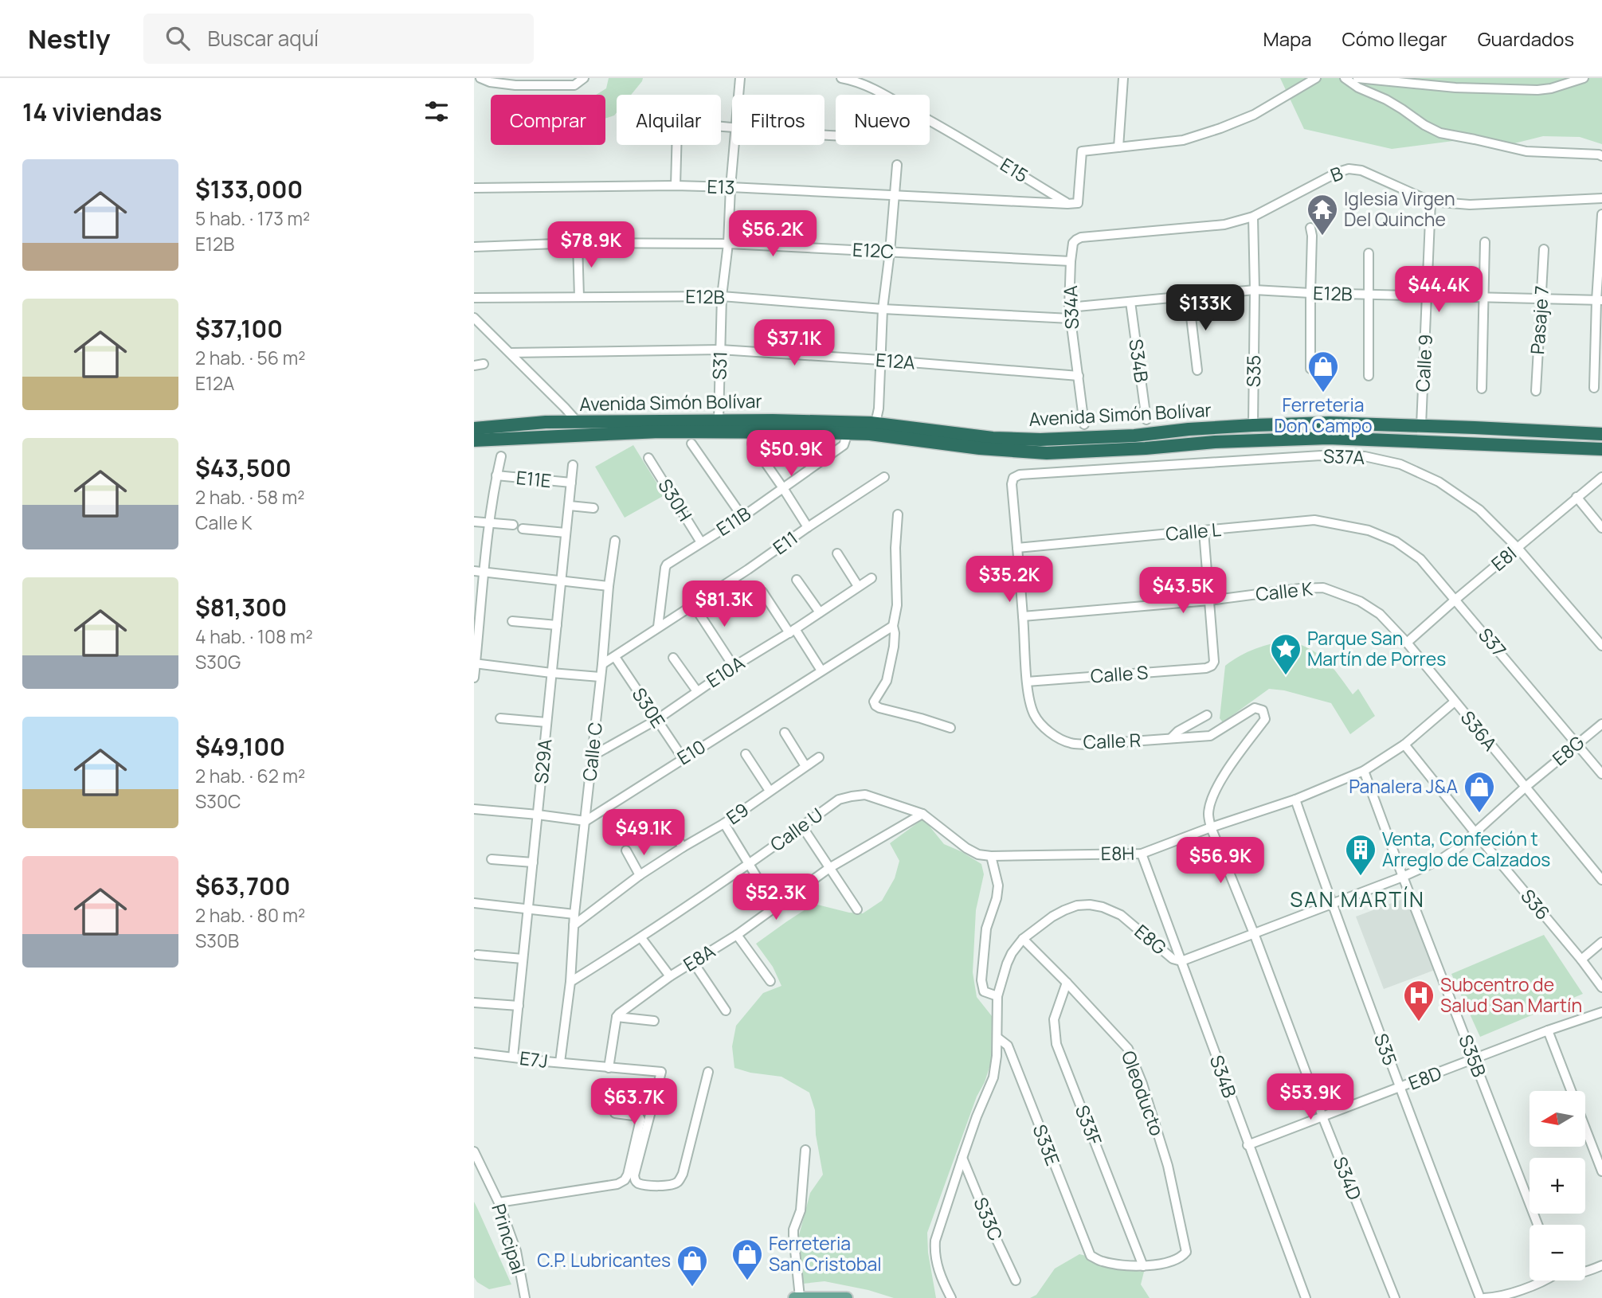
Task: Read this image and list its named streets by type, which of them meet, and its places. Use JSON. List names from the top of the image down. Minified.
{"streets":{"highway":["Avenida Simón Bolívar"],"street":["E15","B","E13","E12C","E12B","S34A","Pasaje 7","S34B","E12A","Calle 9","S31","S35","S37A","E11E","S30H","E11B","Calle L","E11","E8I","Calle K","S37","E10A","Calle S","S30E","S36A","Calle R","E8G","Calle C","E10","S29A","E9","Calle U","E8H","S36","E8A","S35B","E7J","E8D","Oleoducto","S33F","S33E","S34D","S33C","Principal"]},"crossings":[["E15","E13"],["B","S34A"],["B","Calle 9"],["B","S35"],["E13","S31"],["E12C","S34A"],["E12C","S31"],["E12B","S34A"],["E12B","Pasaje 7"],["E12B","S34B"],["E12B","Calle 9"],["E12B","S31"],["E12B","S35"],["S34A","E12A"],["S34B","E8G"],["S34B","E8H"],["S34B","E8D"],["E12A","S31"],["Calle 9","Avenida Simón Bolívar"],["S31","Avenida Simón Bolívar"],["S35","Avenida Simón Bolívar"],["S35","E8G"],["S35","E8H"],["S35","E8D"],["Avenida Simón Bolívar","E11B"],["S37A","E8I"],["S37A","Calle R"],["E11E","S29A"],["S30H","E11B"],["E11B","E11"],["Calle L","S37"],["Calle L","Calle R"],["E11","S30E"],["E11","Calle C"],["E8I","S37"],["E8I","S36A"],["Calle K","Calle S"],["Calle K","S36A"],["Calle K","Calle R"],["S37","E8G"],["E10A","S30E"],["E10A","Calle C"],["Calle S","Calle R"],["S30E","E10"],["S36A","E8G"],["S36A","E8H"],["Calle R","E8H"],["Calle R","S34D"],["E8G","S36"],["E8G","S35B"],["E8G","Oleoducto"],["E8G","S33E"],["E8G","S34D"],["E8G","S33C"],["Calle C","E10"],["Calle C","E9"],["Calle C","Calle U"],["Calle C","E7J"],["S29A","E7J"],["Calle U","E8H"],["Calle U","E8A"],["E8H","S36"],["E8H","E8A"],["E8H","S35B"],["E8H","S34D"],["S35B","E8D"],["E8D","S34D"],["Oleoducto","S33F"],["Oleoducto","S33E"],["S33F","S33E"]],"districts":["SAN MARTÍN"],"places":{"temple":["Iglesia Virgen Del Quinche"],"shop":["Ferreteria Don Campo","Panalera J&A","Ferreteria San Cristobal","C.P. Lubricantes"],"place":["Parque San Martín de Porres"],"building":["Venta, Confeción t Arreglo de Calzados"],"hospital":["Subcentro de Salud San Martín"]},"north":"left","page":{"header":"Nestly","search":"Buscar aquí","nav":["Mapa","Cómo llegar","Guardados"],"heading":"14 viviendas","chip":["Comprar","Alquilar","Filtros","Nuevo"],"list":[{"name":"$133,000","note":"5 hab. · 173 m² · E12B"},{"name":"$37,100","note":"2 hab. · 56 m² · E12A"},{"name":"$43,500","note":"2 hab. · 58 m² · Calle K"},{"name":"$81,300","note":"4 hab. · 108 m² · S30G"},{"name":"$49,100","note":"2 hab. · 62 m² · S30C"},{"name":"$63,700","note":"2 hab. · 80 m² · S30B"}],"price":["$56.2K","$78.9K","$44.4K","$133K","$37.1K","$50.9K","$35.2K","$43.5K","$81.3K","$49.1K","$56.9K","$52.3K","$53.9K","$63.7K"],"map_buttons":["+","−"]}}
